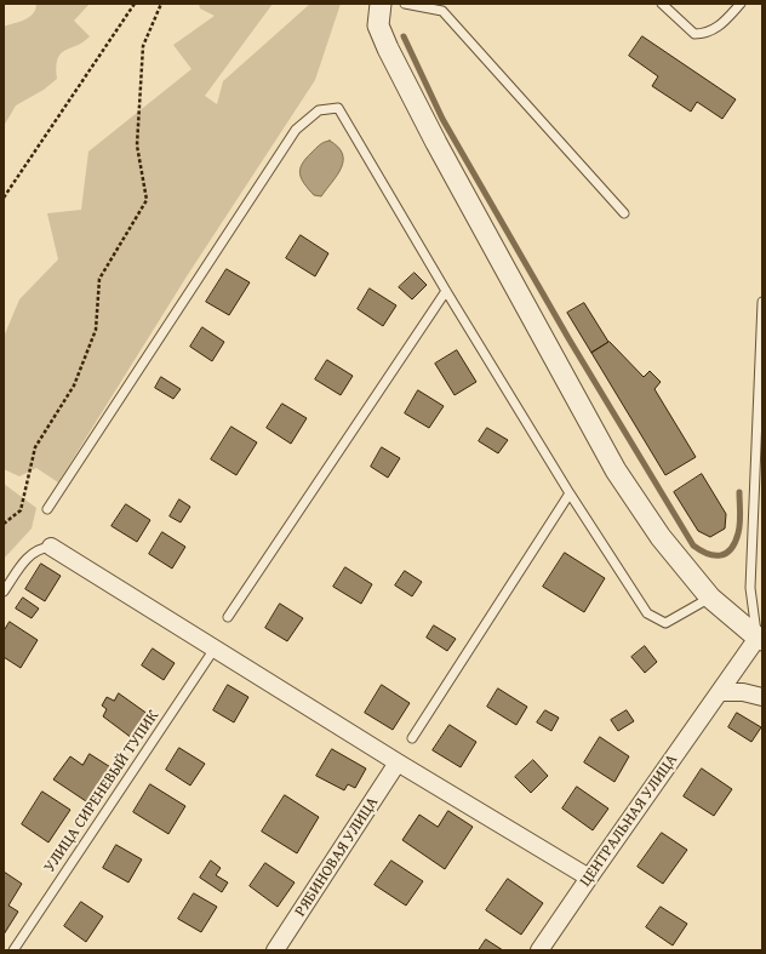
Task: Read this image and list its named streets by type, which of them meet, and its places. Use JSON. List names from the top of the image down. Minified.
{"streets":{"street":["ЦЕНТРАЛЬНАЯ УЛИЦА","РЯБИНОВАЯ УЛИЦА"],"lane":["УЛИЦА СИРЕНЕВЫЙ ТУПИК"]}}
